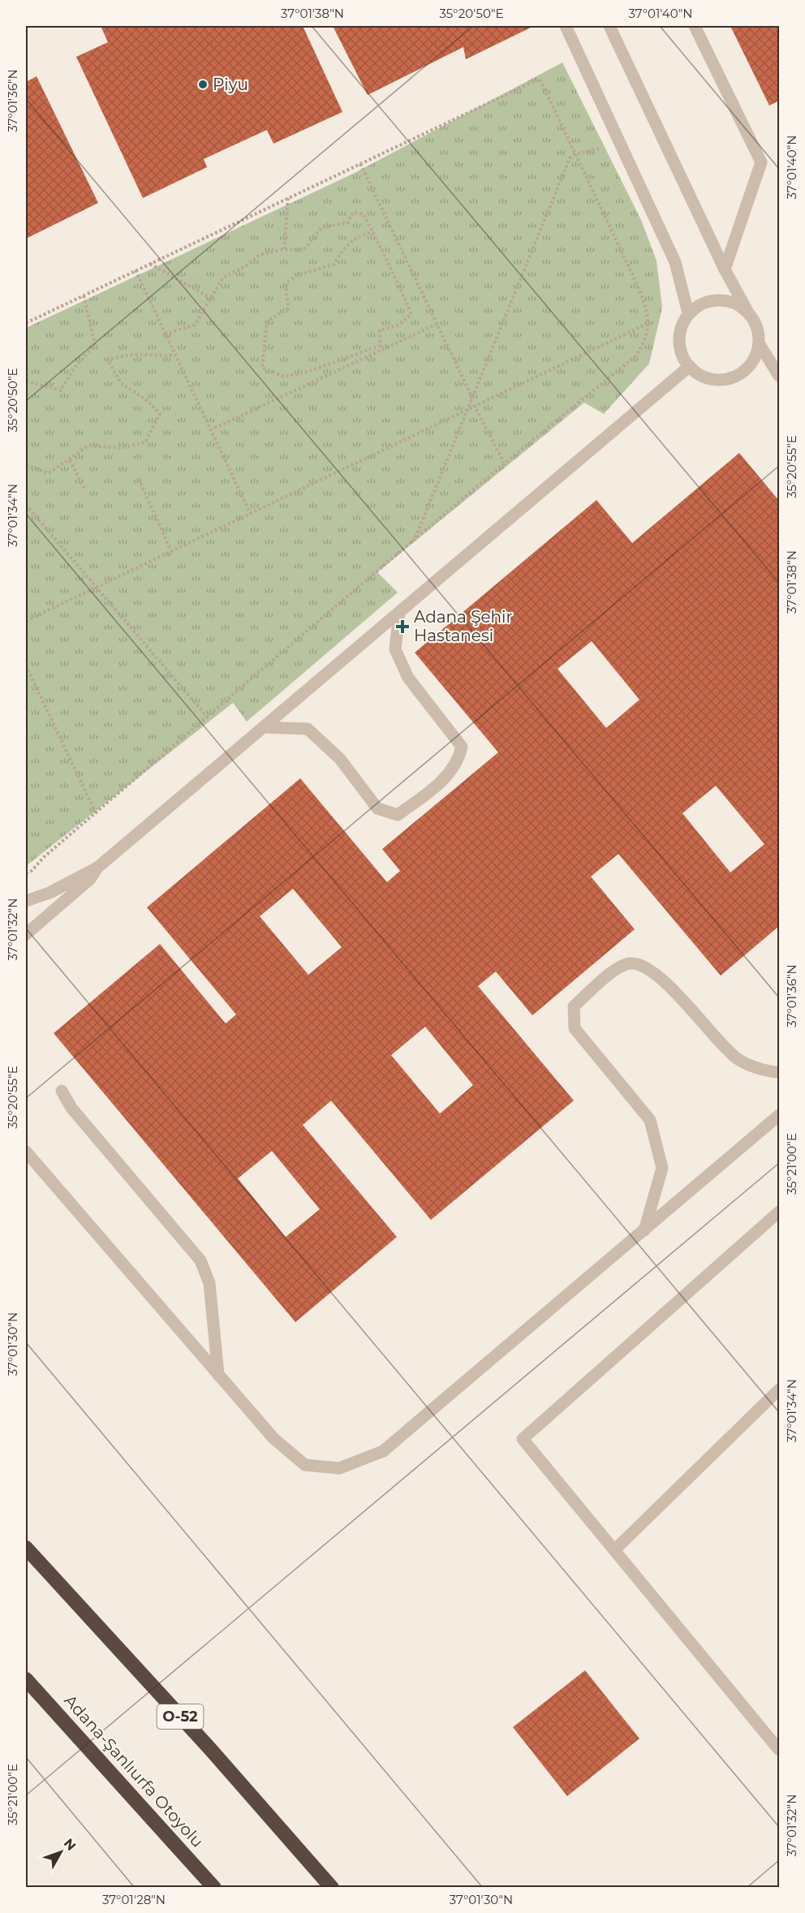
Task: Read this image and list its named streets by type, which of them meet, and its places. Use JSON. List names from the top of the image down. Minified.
{"streets":{"highway":["O-52","Adana-Şanlıurfa Otoyolu"]},"places":{"other":["Piyu"],"health":["Adana Şehir Hastanesi"]},"north":"top right","coordinates":["37°01'38\"N","35°20'50\"E","37°01'40\"N","37°01'36\"N","35°20'55\"E","37°01'34\"N","37°01'32\"N","35°21'00\"E","37°01'30\"N","37°01'28\"N"]}
